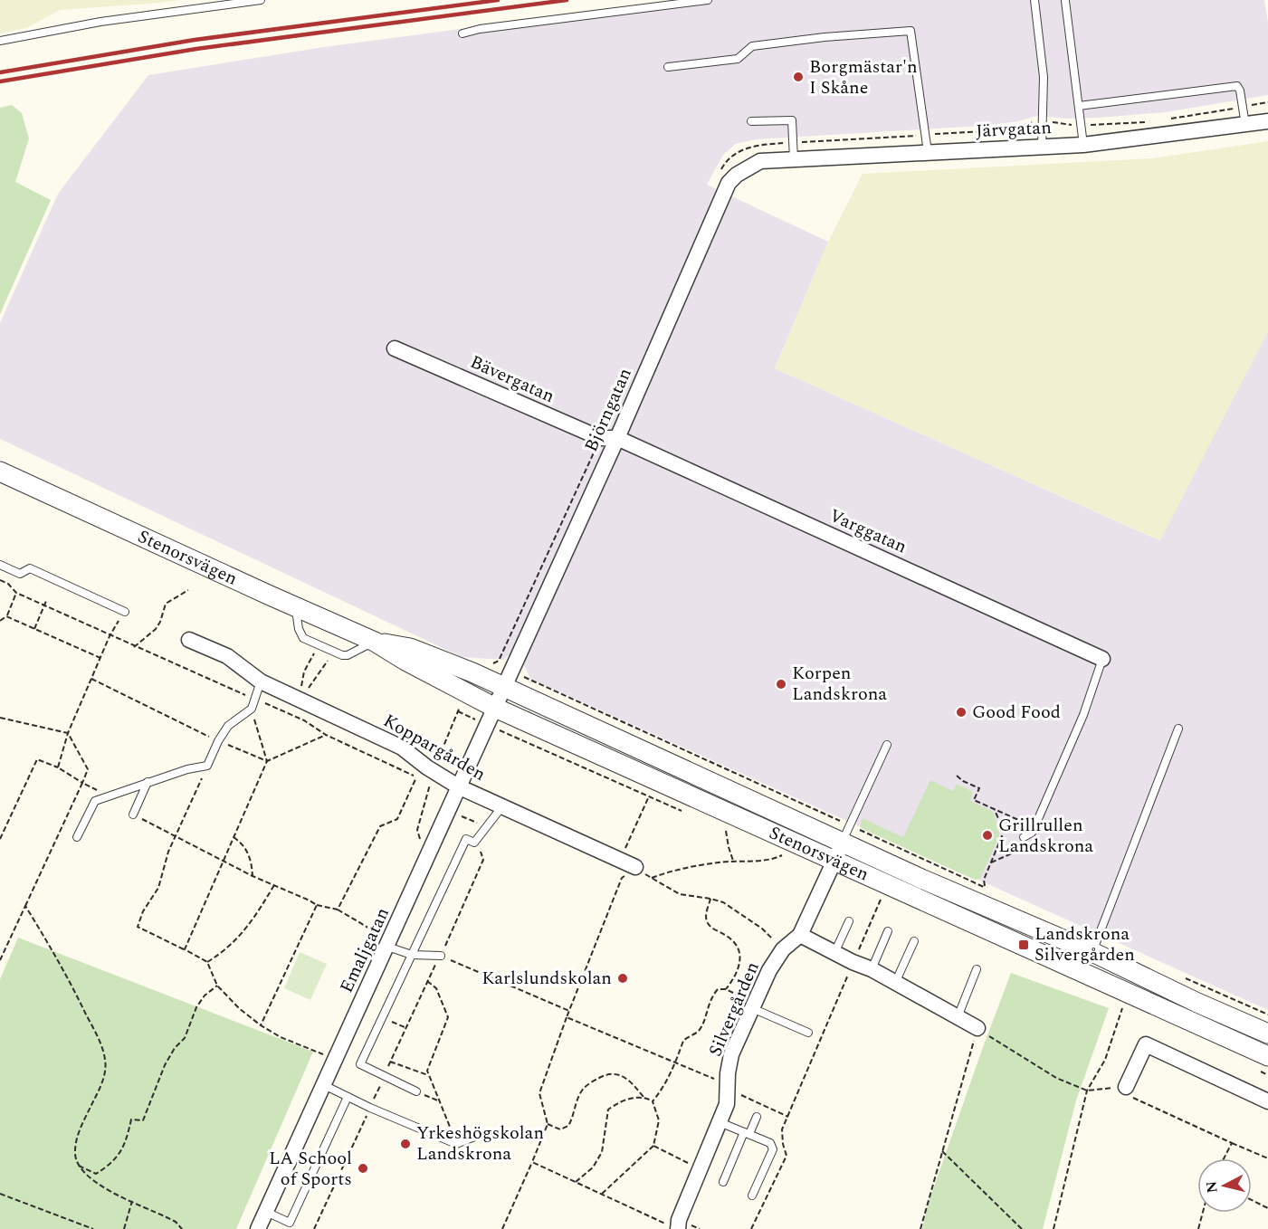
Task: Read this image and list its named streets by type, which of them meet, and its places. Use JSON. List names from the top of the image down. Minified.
{"streets":{"street":["Järvgatan","Bävergatan","Björngatan","Varggatan","Stenorsvägen","Koppargården","Emaljgatan","Silvergården"]},"crossings":[["Järvgatan","Björngatan"],["Bävergatan","Björngatan"],["Bävergatan","Varggatan"],["Björngatan","Varggatan"],["Björngatan","Stenorsvägen"],["Björngatan","Emaljgatan"],["Stenorsvägen","Emaljgatan"],["Stenorsvägen","Silvergården"],["Koppargården","Emaljgatan"]],"places":{"other":["Borgmästar'n I Skåne","Korpen Landskrona","Good Food","Grillrullen Landskrona","Karlslundskolan","Yrkeshögskolan Landskrona","LA School of Sports"],"transit":["Landskrona Silvergården"]},"north":"left"}
